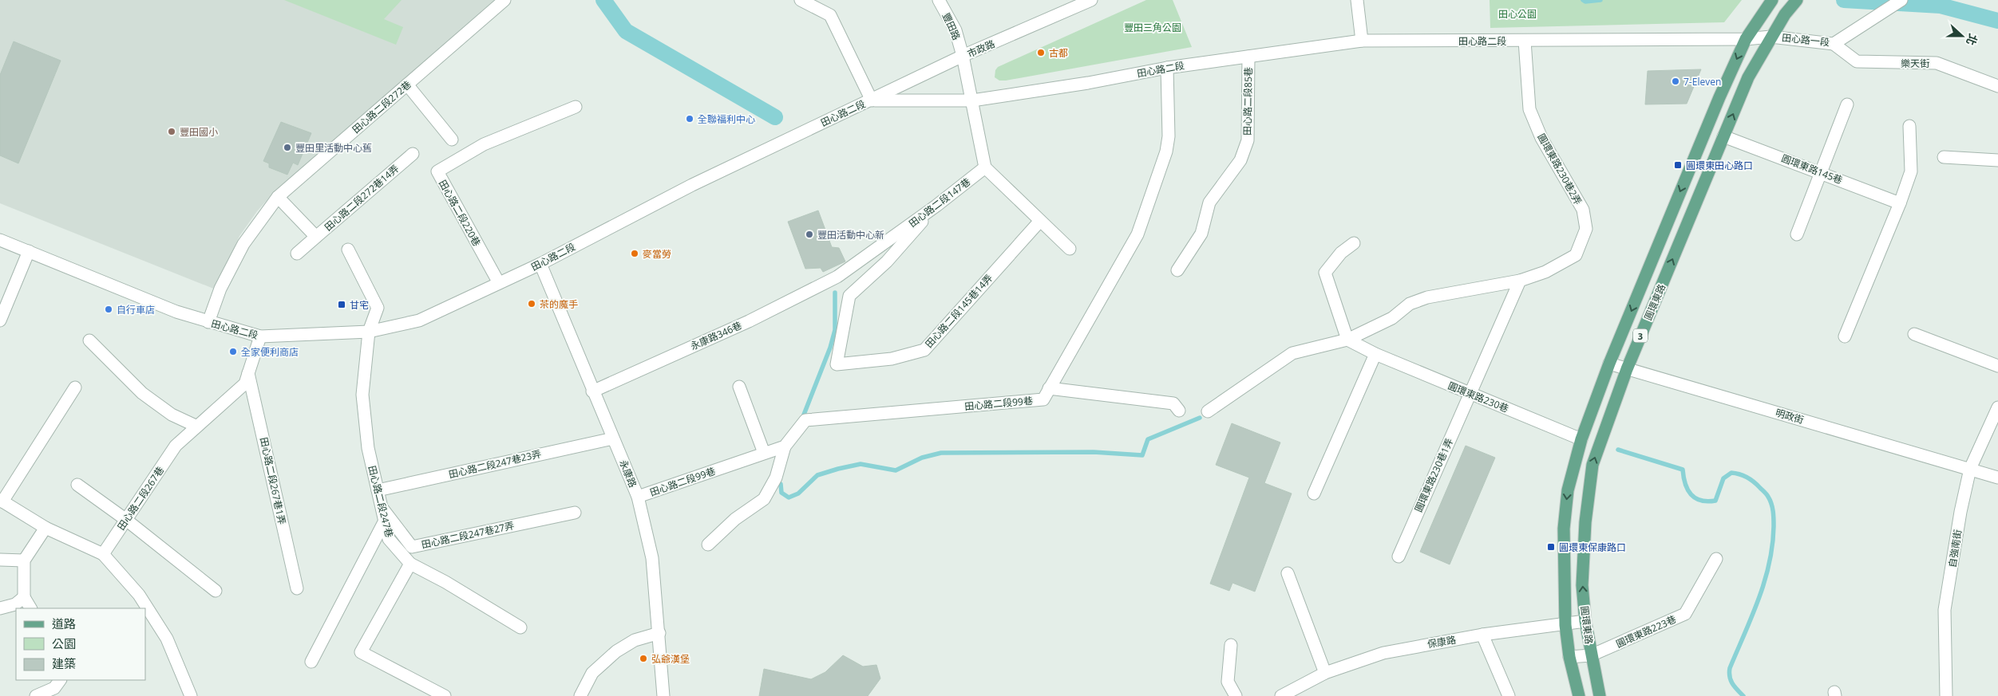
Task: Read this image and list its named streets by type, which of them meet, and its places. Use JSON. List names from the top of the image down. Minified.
{"streets":{"main road":["圓環東路","3"],"street":["豐田路","田心路一段","田心路二段","市政路","樂天街","田心路二段85巷","田心路二段272巷","圓環東路230巷2弄","圓環東路145巷","田心路二段272巷14弄","田心路二段147巷","田心路二段220巷","田心路二段145巷14弄","永康路346巷","圓環東路230巷","田心路二段99巷","明政街","田心路二段247巷23弄","永康路","圓環東路230巷1弄","田心路二段267巷1弄","田心路二段267巷","田心路二段247巷","田心路二段247巷27弄","自強南街","圓環東路223巷","保康路"]},"crossings":[["豐田路","田心路二段"],["豐田路","市政路"],["田心路一段","田心路二段"],["田心路一段","樂天街"],["田心路一段","圓環東路"],["田心路二段","市政路"],["田心路二段","田心路二段85巷"],["田心路二段","田心路二段272巷"],["田心路二段","圓環東路230巷2弄"],["田心路二段","田心路二段220巷"],["田心路二段","圓環東路"],["田心路二段","田心路二段99巷"],["田心路二段","永康路"],["田心路二段","田心路二段267巷"],["田心路二段","田心路二段247巷"],["田心路二段272巷","田心路二段272巷14弄"],["圓環東路230巷2弄","圓環東路230巷"],["圓環東路145巷","圓環東路"],["田心路二段147巷","田心路二段145巷14弄"],["田心路二段147巷","永康路346巷"],["圓環東路","圓環東路230巷"],["圓環東路","明政街"],["圓環東路","圓環東路223巷"],["圓環東路","保康路"],["永康路346巷","永康路"],["圓環東路230巷","圓環東路230巷1弄"],["田心路二段99巷","永康路"],["明政街","自強南街"],["田心路二段247巷23弄","永康路"],["田心路二段247巷23弄","田心路二段247巷"],["田心路二段267巷1弄","田心路二段267巷"],["田心路二段247巷","田心路二段247巷27弄"]],"parks":["田心公園","豐田三角公園"],"places":{"other":["古都","7-Eleven","全聯福利中心","豐田國小","豐田里活動中心舊","豐田活動中心新","麥當勞","茶的魔手","自行車店","全家便利商店","弘爺漢堡"],"transit":["圓環東田心路口","甘宅","圓環東保康路口"]},"legend":["道路","公園","建築"],"north":"right"}
